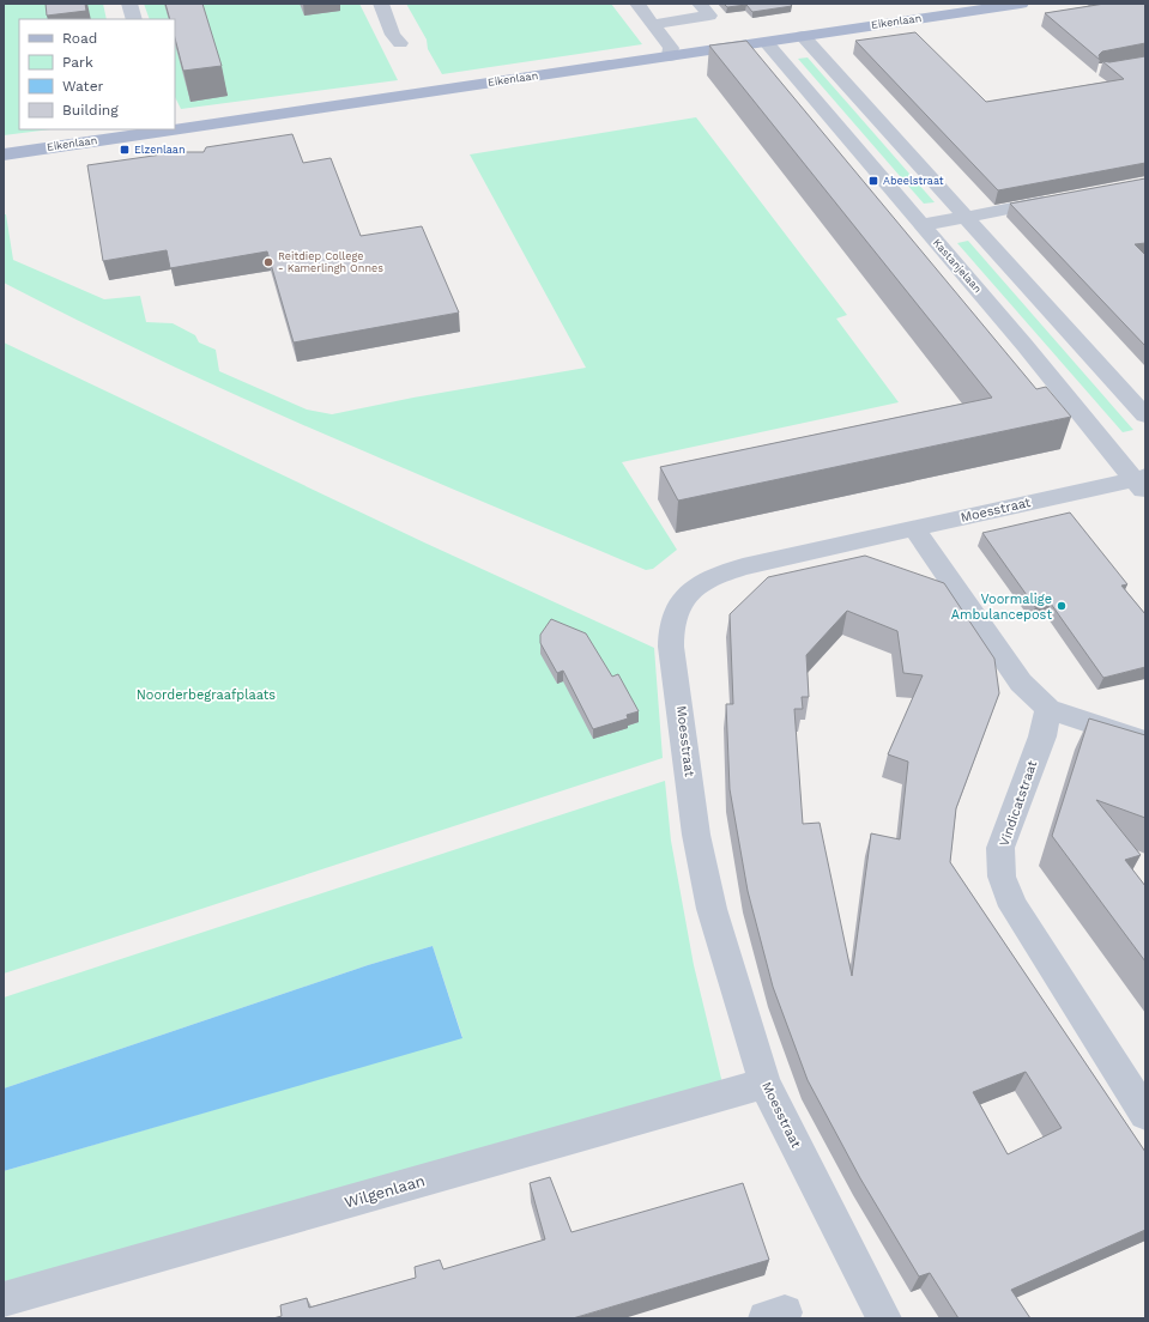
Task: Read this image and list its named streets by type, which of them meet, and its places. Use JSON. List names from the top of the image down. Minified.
{"streets":{"main road":["Eikenlaan"],"street":["Kastanjelaan","Moesstraat","Vindicatstraat","Wilgenlaan"]},"crossings":[["Eikenlaan","Kastanjelaan"],["Kastanjelaan","Moesstraat"],["Moesstraat","Wilgenlaan"]],"parks":["Noorderbegraafplaats"],"places":{"transit":["Elzenlaan","Abeelstraat"],"other":["Reitdiep College - Kamerlingh Onnes","Voormalige Ambulancepost"]},"legend":["Road","Park","Water","Building"]}
